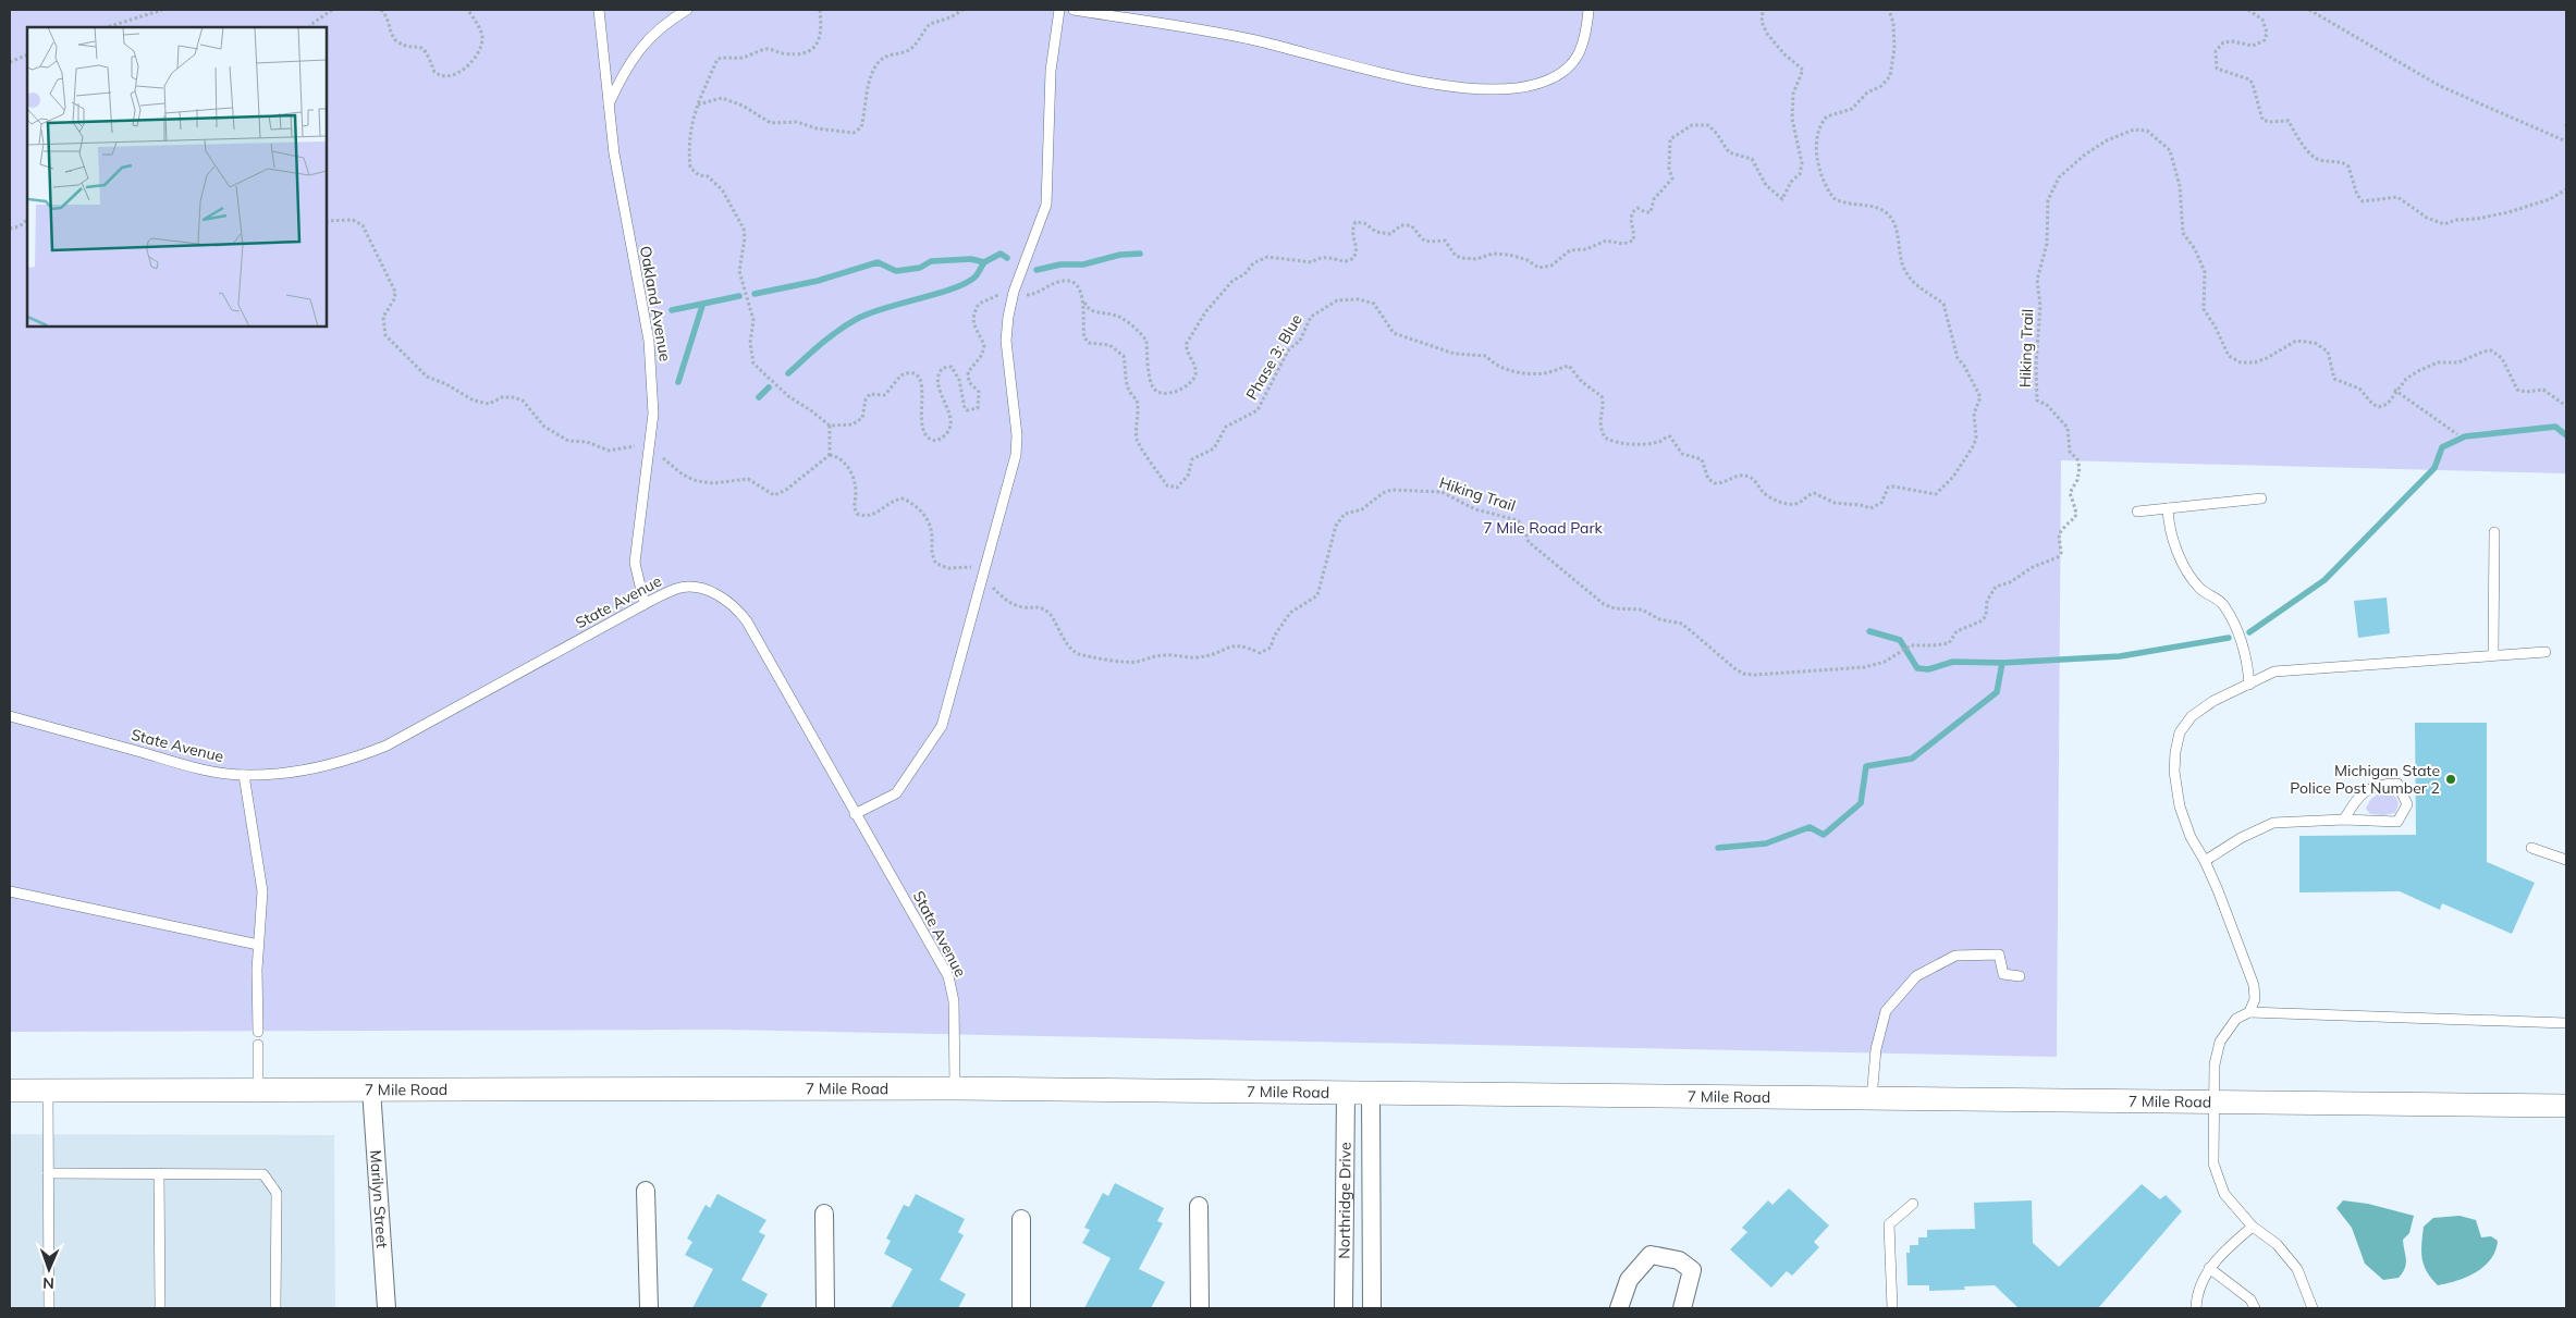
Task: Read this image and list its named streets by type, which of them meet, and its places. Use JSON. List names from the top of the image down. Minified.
{"streets":{"street":["7 Mile Road","Marilyn Street","Northridge Drive"],"lane":["Oakland Avenue","State Avenue"],"path":["Hiking Trail","Phase 3: Blue"]},"crossings":[["Oakland Avenue","State Avenue"],["State Avenue","7 Mile Road"],["7 Mile Road","Marilyn Street"],["7 Mile Road","Northridge Drive"]],"parks":["7 Mile Road Park"],"places":["Michigan State Police Post Number 2"],"north":"bottom"}
